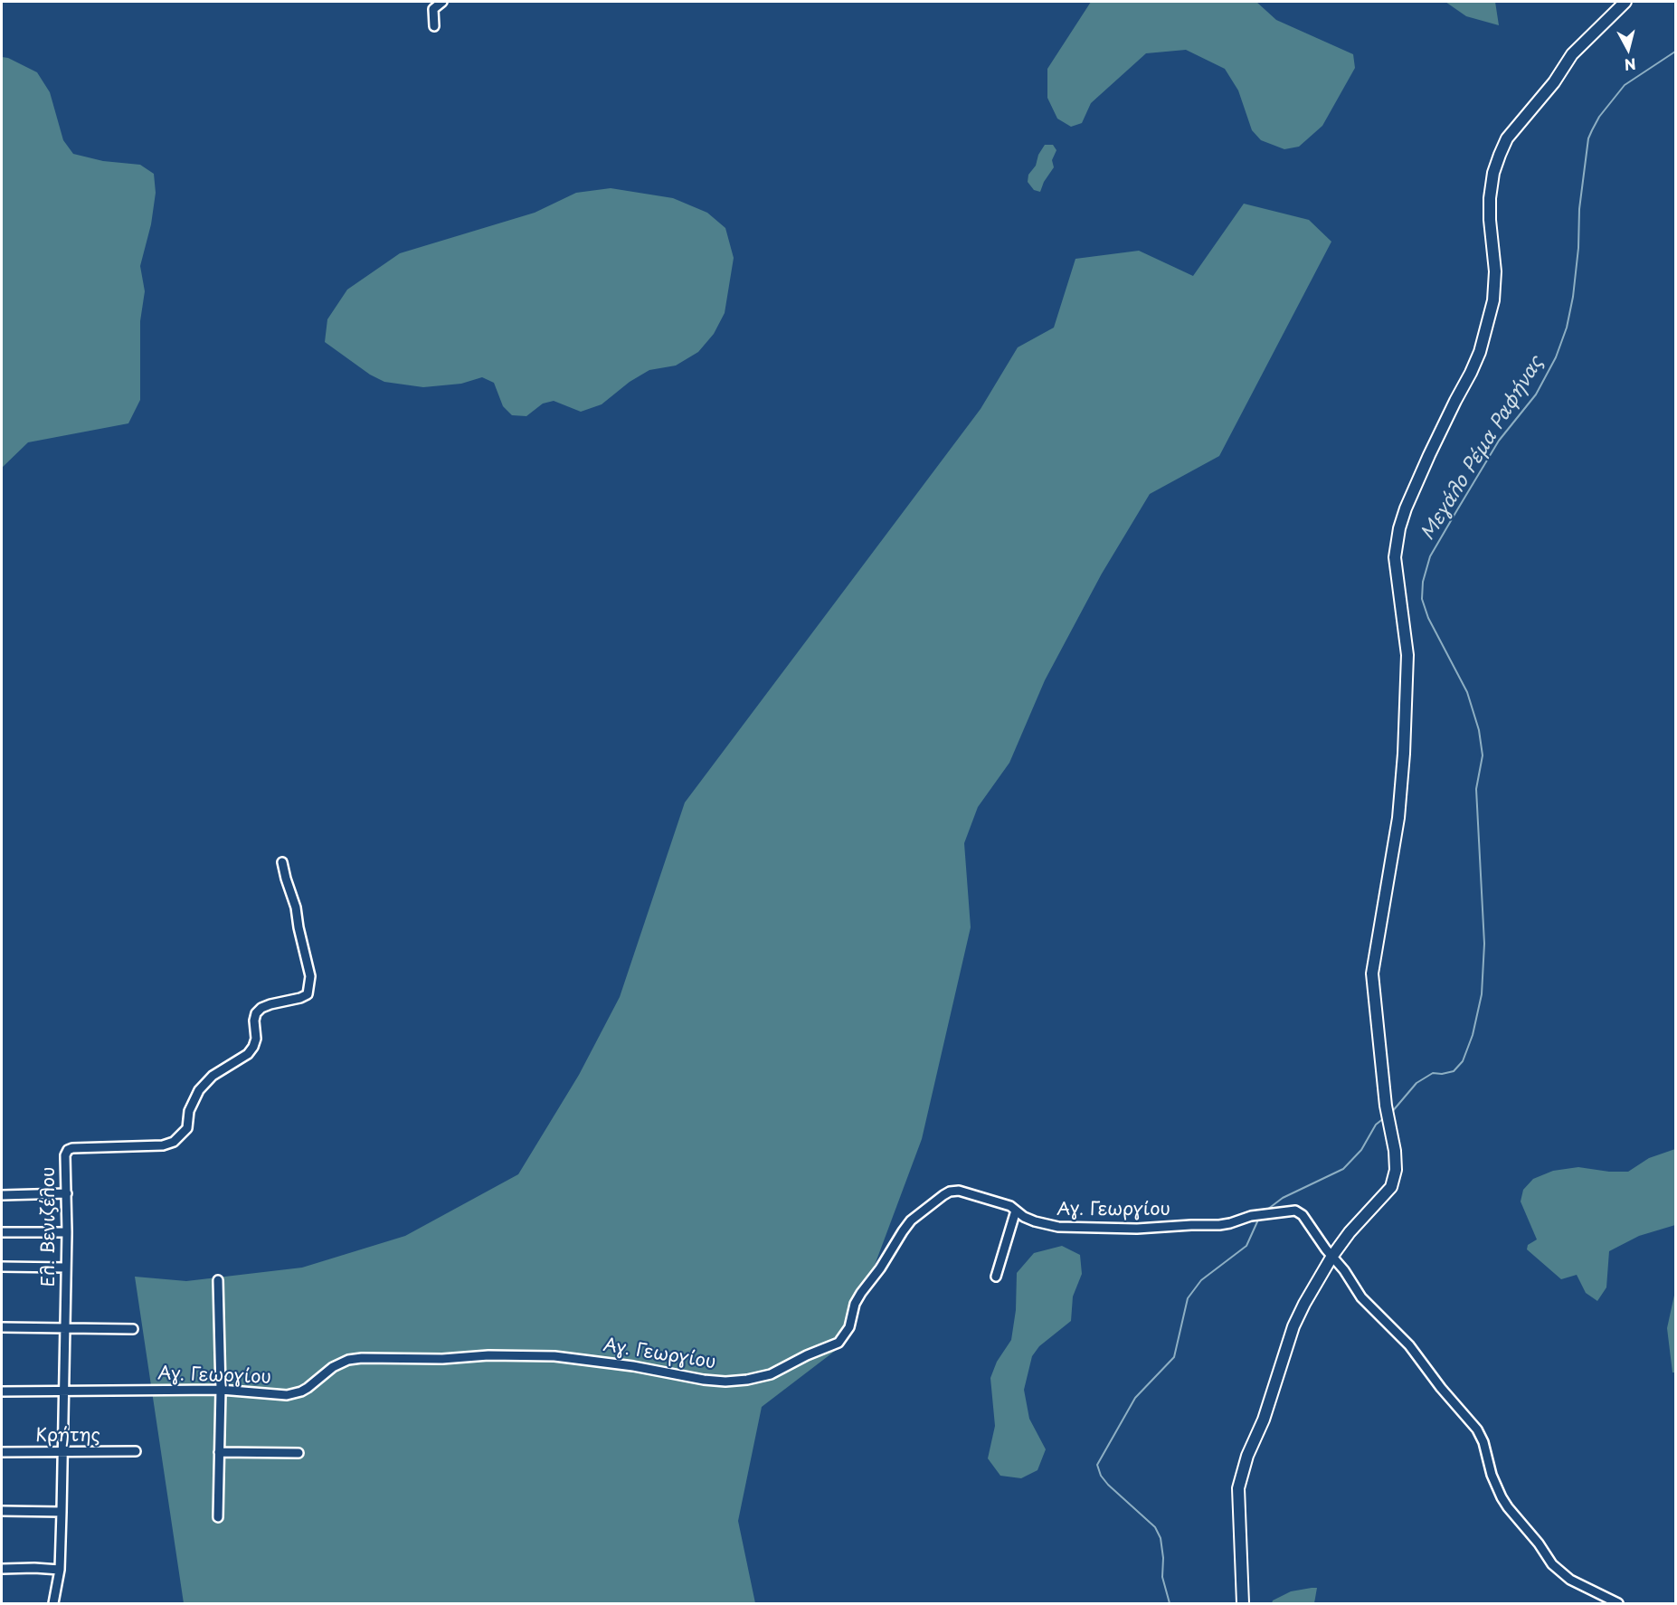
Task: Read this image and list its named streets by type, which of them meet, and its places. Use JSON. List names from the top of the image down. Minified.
{"streets":{"street":["Αγ. Γεωργίου","Ελ. Βενιζέλου","Κρήτης"]},"crossings":[["Αγ. Γεωργίου","Ελ. Βενιζέλου"],["Ελ. Βενιζέλου","Κρήτης"]],"water":["Μεγάλο Ρέμα Ραφήνας"],"north":"bottom"}
